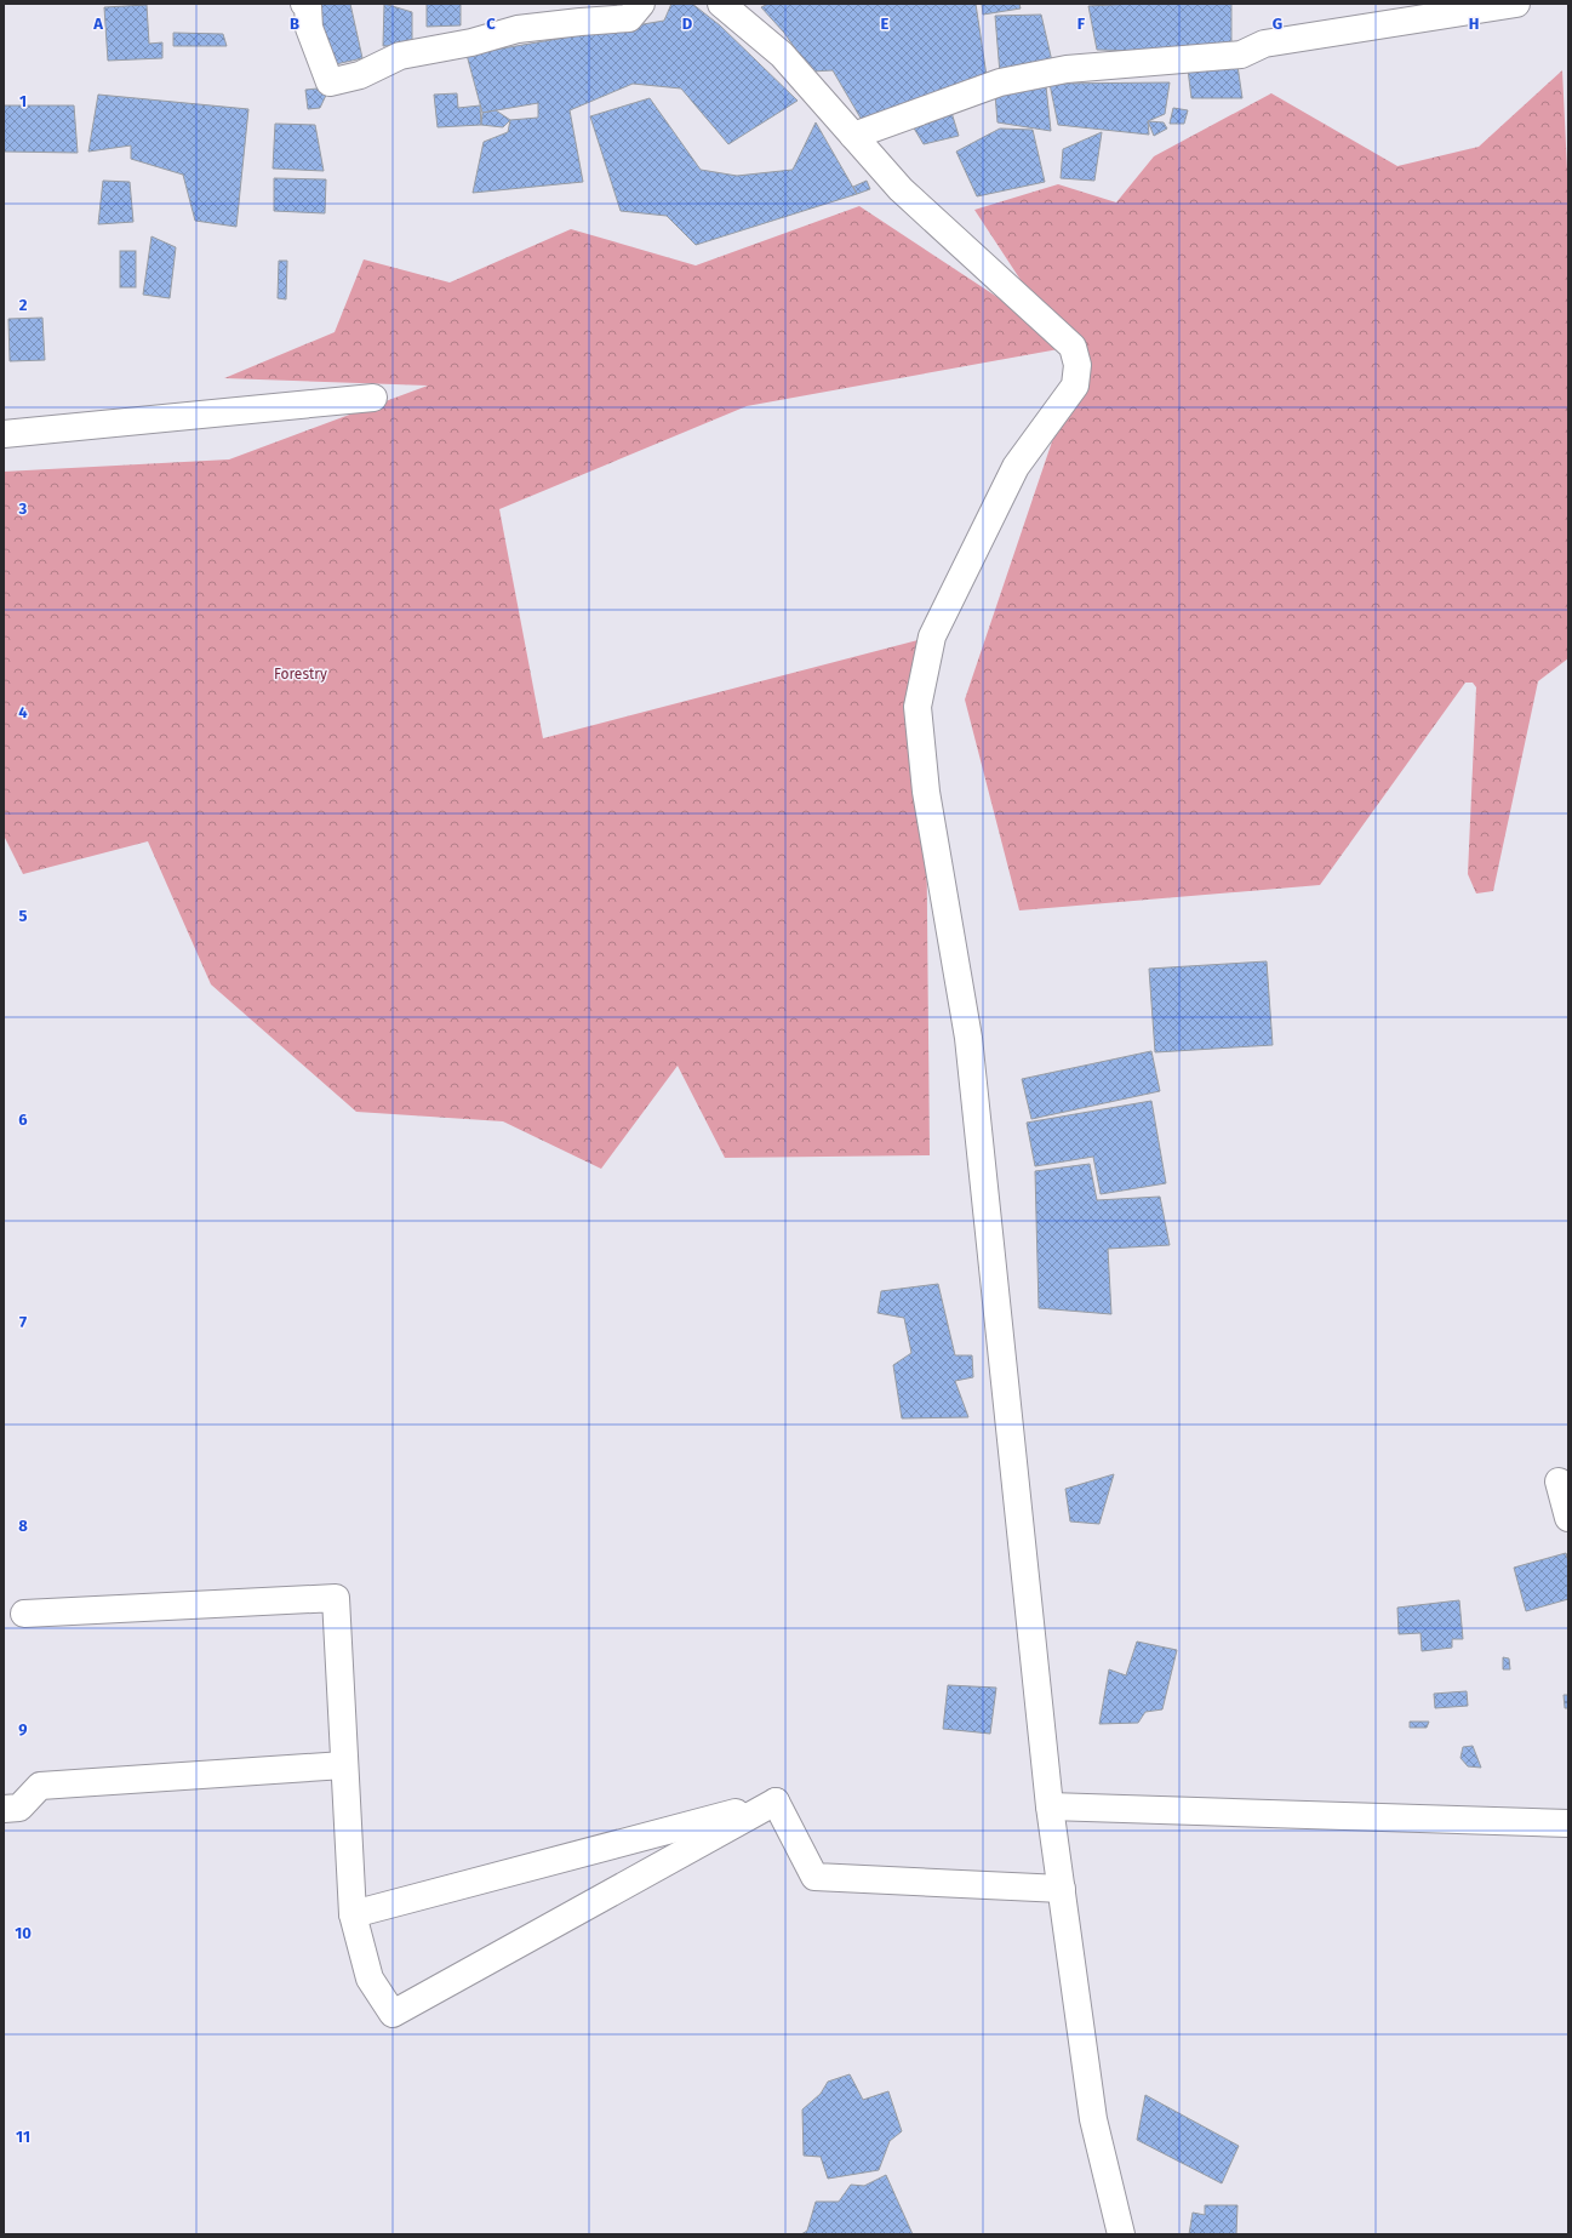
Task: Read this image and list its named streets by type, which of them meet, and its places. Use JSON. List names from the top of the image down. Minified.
{"parks":["Forestry"],"grid":{"columns":["A","B","C","D","E","F","G","H"],"rows":["1","2","3","4","5","6","7","8","9","10","11"]}}
